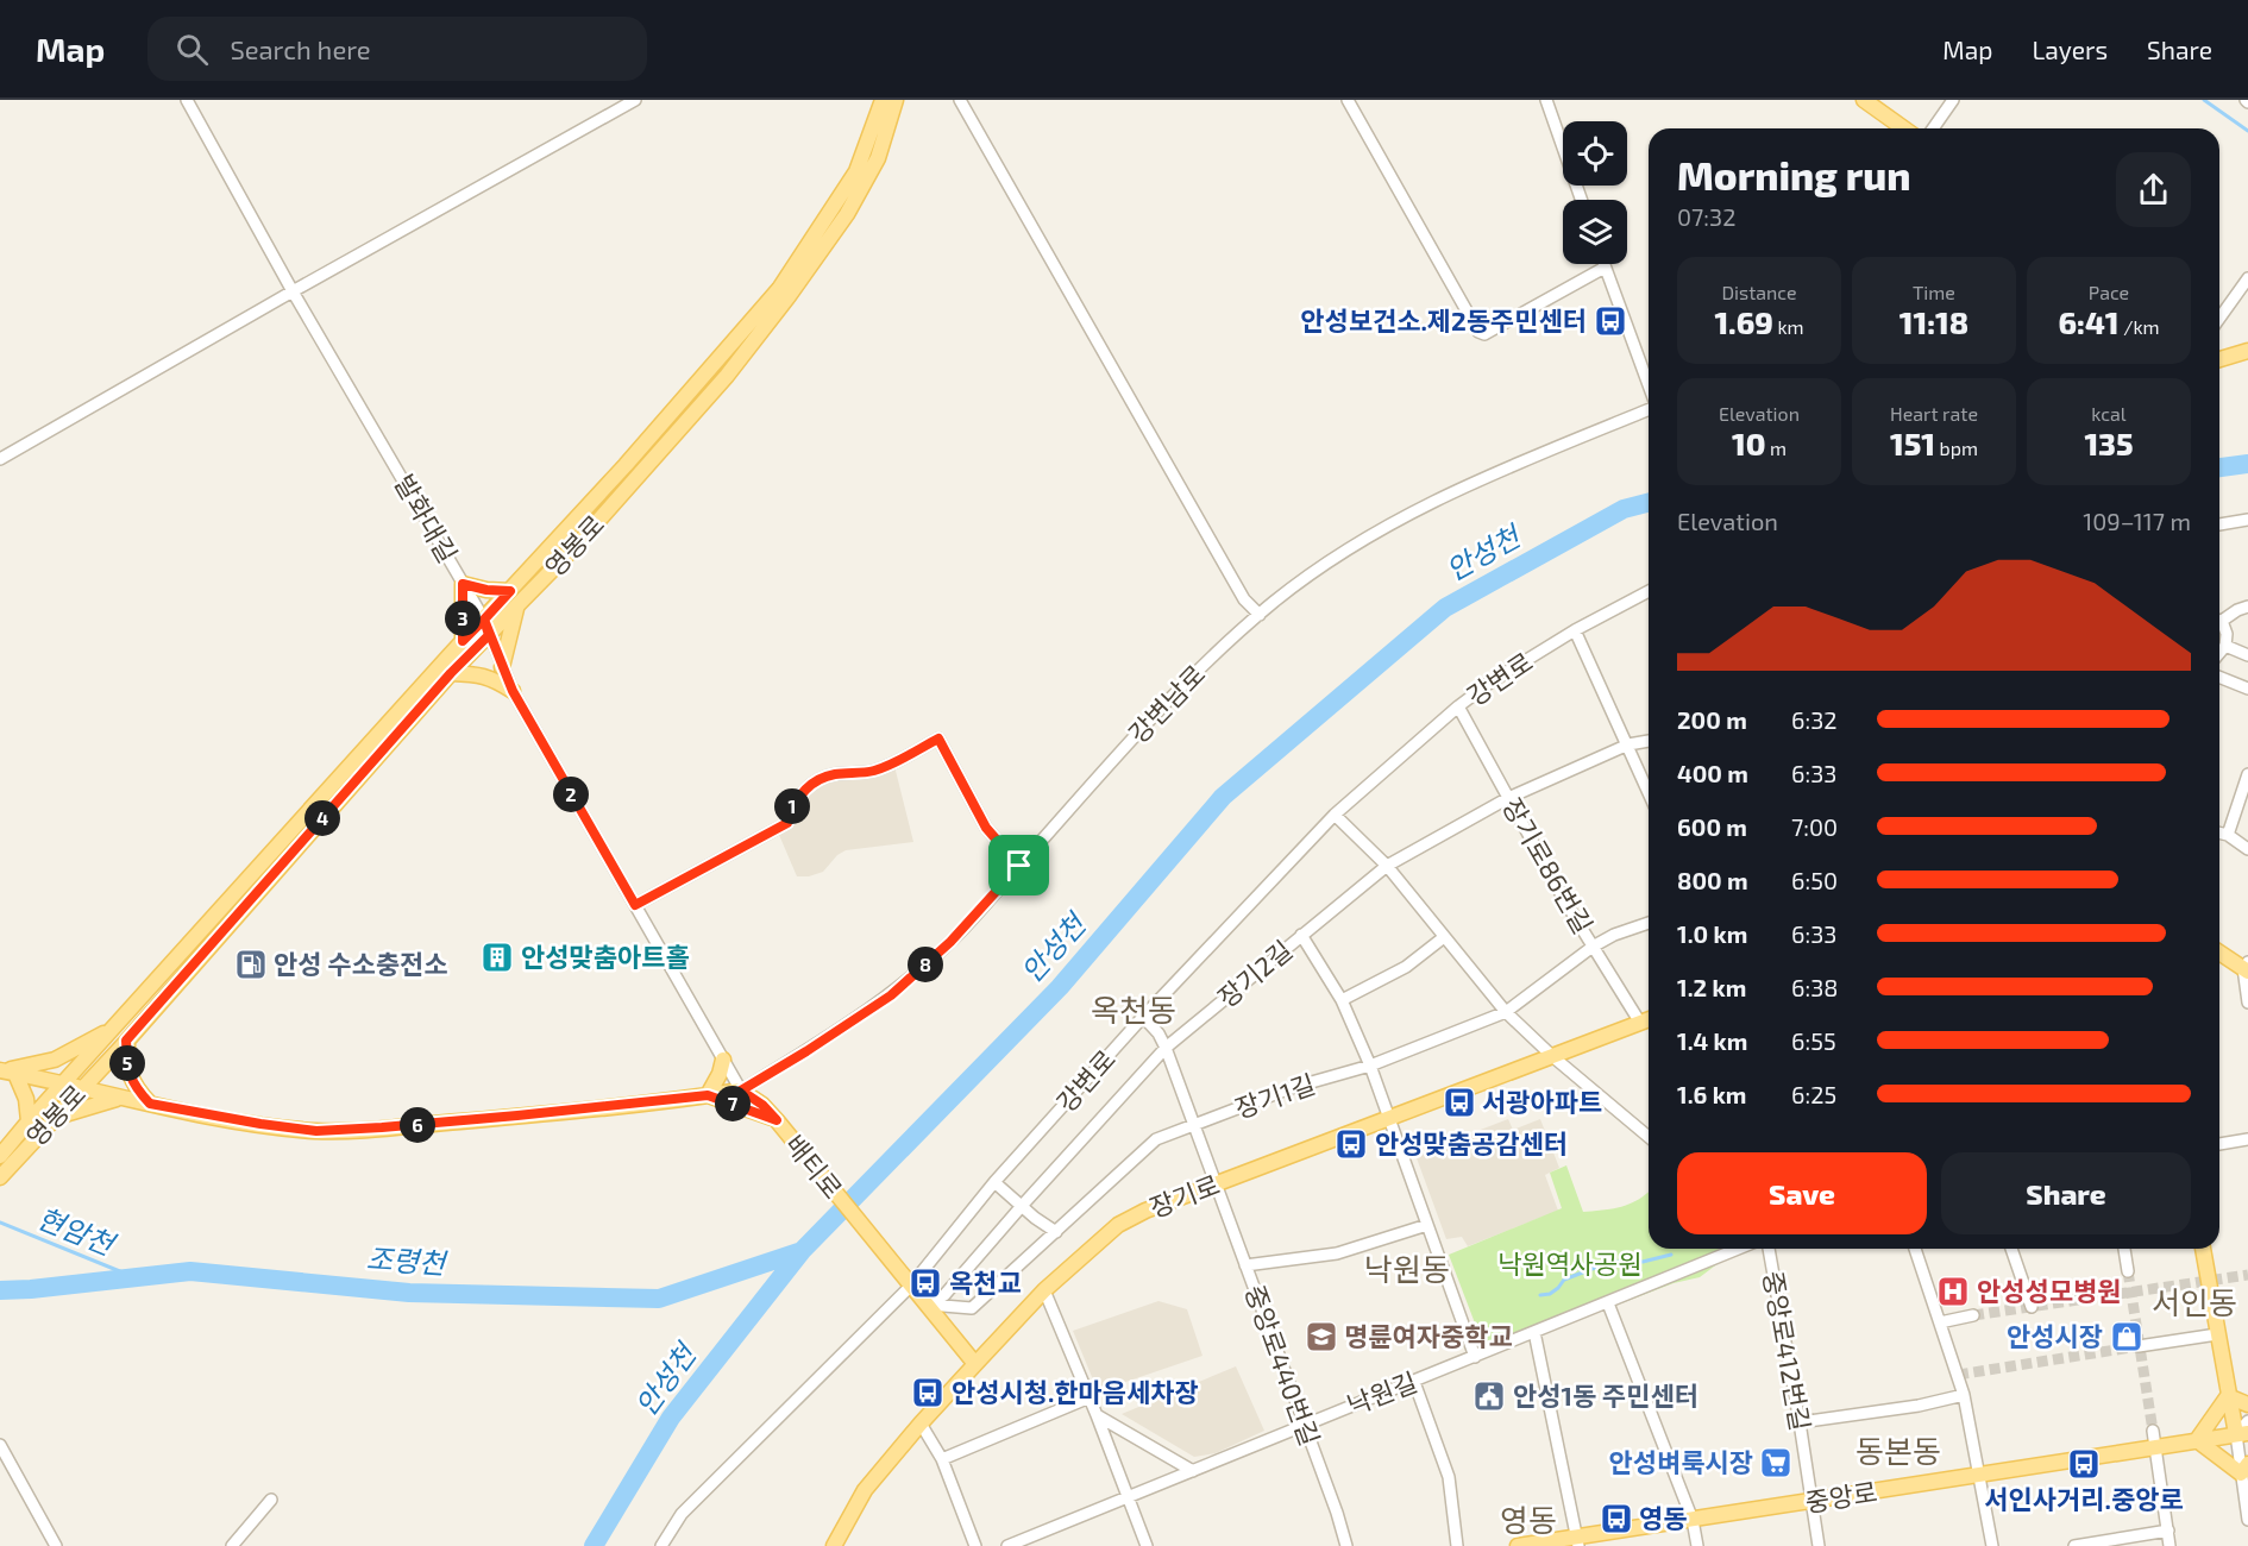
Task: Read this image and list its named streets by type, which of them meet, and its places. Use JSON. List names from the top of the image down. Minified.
{"streets":{"main road":["영봉로","배티로","장기로","중앙로"],"street":["발화대길","강변로","강변남로","장기로86번길","장기2길","장기1길","중앙로412번길","중앙로440번길","낙원길"]},"crossings":[["발화대길","영봉로"],["발화대길","강변남로"],["발화대길","배티로"],["강변로","장기로86번길"],["강변로","배티로"],["강변로","중앙로440번길"],["강변남로","배티로"],["장기로86번길","장기2길"],["장기로86번길","장기1길"],["장기로86번길","장기로"],["장기2길","장기1길"],["장기2길","배티로"],["장기2길","중앙로440번길"],["장기1길","배티로"],["장기1길","중앙로440번길"],["배티로","장기로"],["장기로","중앙로440번길"],["중앙로412번길","중앙로"],["중앙로440번길","낙원길"]],"districts":["옥천동","낙원동","서인동","동본동","영동"],"water":["안성천","현암천","조령천"],"parks":["낙원역사공원"],"places":{"bus stop":["안성보건소.제2동주민센터","서광아파트","안성맞춤공감센터","옥천교","안성시청.한마음세차장","서인사거리.중앙로","영동"],"building":["안성맞춤아트홀"],"fuel station":["안성 수소충전소"],"hospital":["안성성모병원"],"school or university":["명륜여자중학교"],"shop":["안성시장"],"public building":["안성1동 주민센터"],"supermarket":["안성벼룩시장"]},"page":{"header":"Map","search":"Search here","nav":["Map","Layers","Share"],"heading":["Morning run","07:32"],"stats":[["Distance","1.69 km"],["Time","11:18"],["Pace","6:41 /km"],["Elevation","10 m"],["Heart rate","151 bpm"],["kcal","135"]],"chart":["Elevation","109–117 m"],"pins":["3","2","1","4","8","5","7","6"],"list":[{"name":"200 m","note":"6:32"},{"name":"400 m","note":"6:33"},{"name":"600 m","note":"7:00"},{"name":"800 m","note":"6:50"},{"name":"1.0 km","note":"6:33"},{"name":"1.2 km","note":"6:38"},{"name":"1.4 km","note":"6:55"},{"name":"1.6 km","note":"6:25"}],"buttons":["Save","Share"]}}
